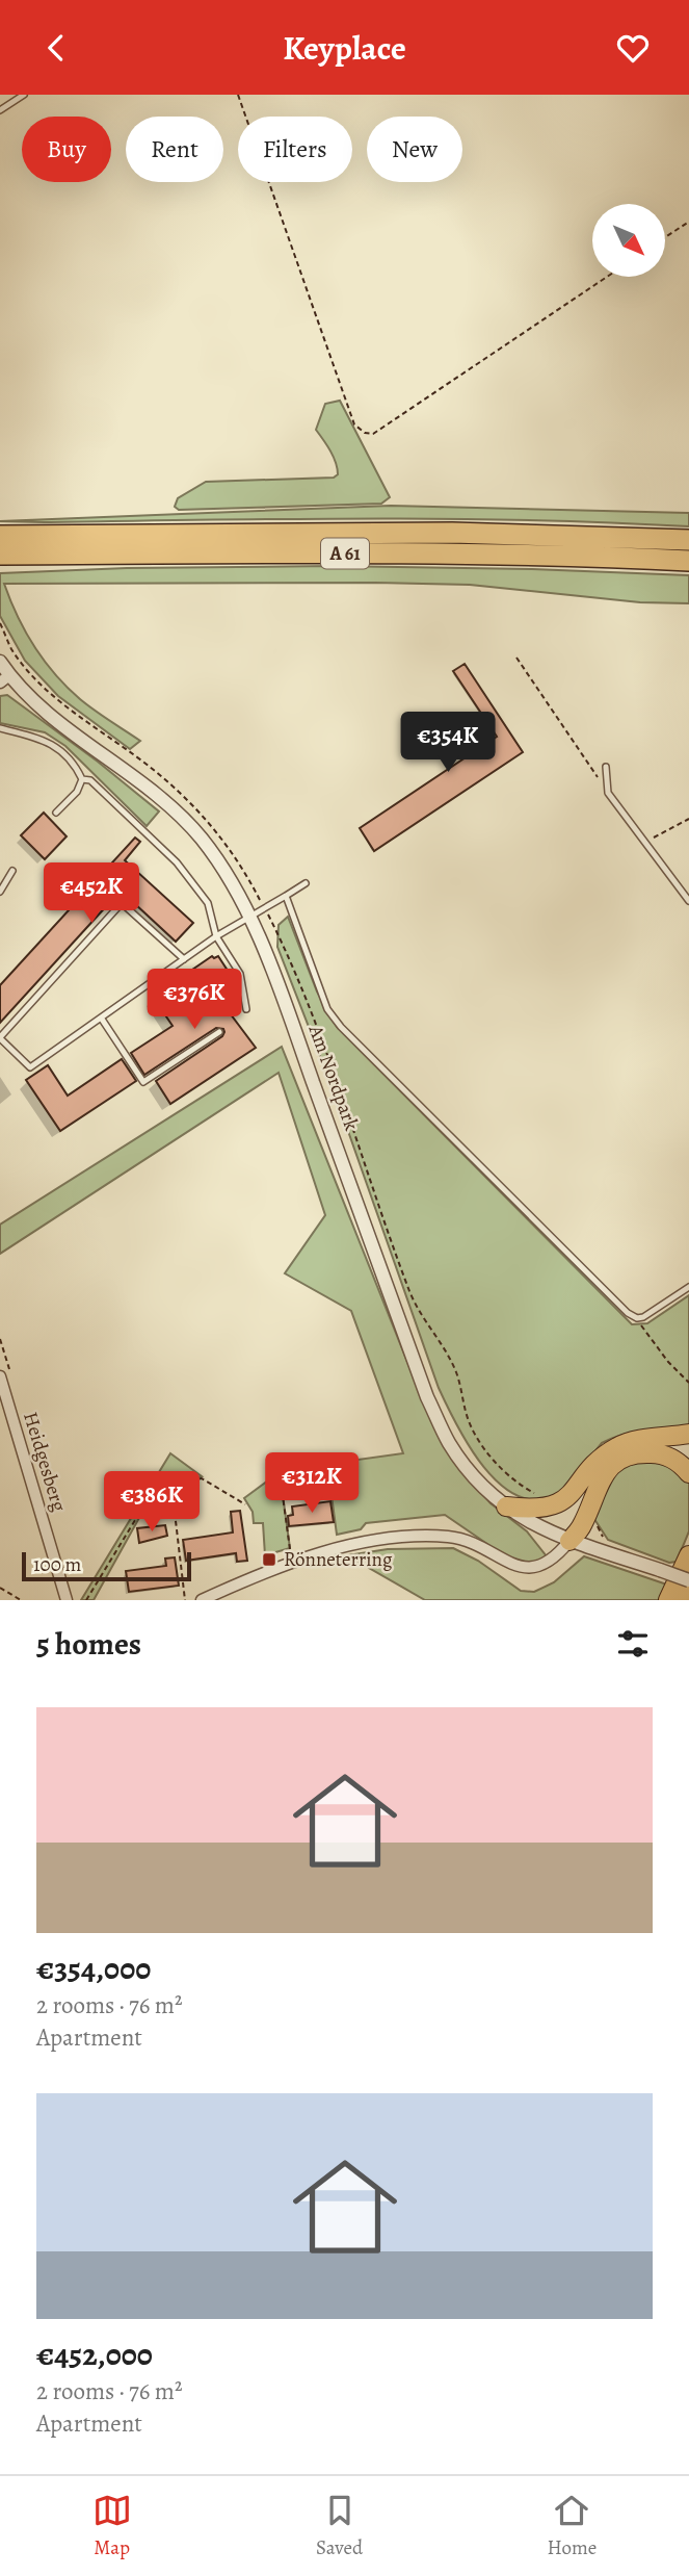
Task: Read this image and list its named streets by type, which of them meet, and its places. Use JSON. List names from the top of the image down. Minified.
{"streets":{"highway":["A 61"],"street":["Am Nordpark","Heidgesberg"]},"places":{"transit":["Rönneterring"]},"scale_bar":"100 m","north":"bottom right","page":{"header":"Keyplace","chip":["Buy","Rent","Filters","New"],"price":["€354K","€452K","€376K","€312K","€386K"],"scale":"100 m","heading":"5 homes","list":[{"name":"€354,000","note":"2 rooms · 76 m² · Apartment"},{"name":"€452,000","note":"2 rooms · 76 m² · Apartment"}],"tabs":["Map","Saved","Home"]}}
